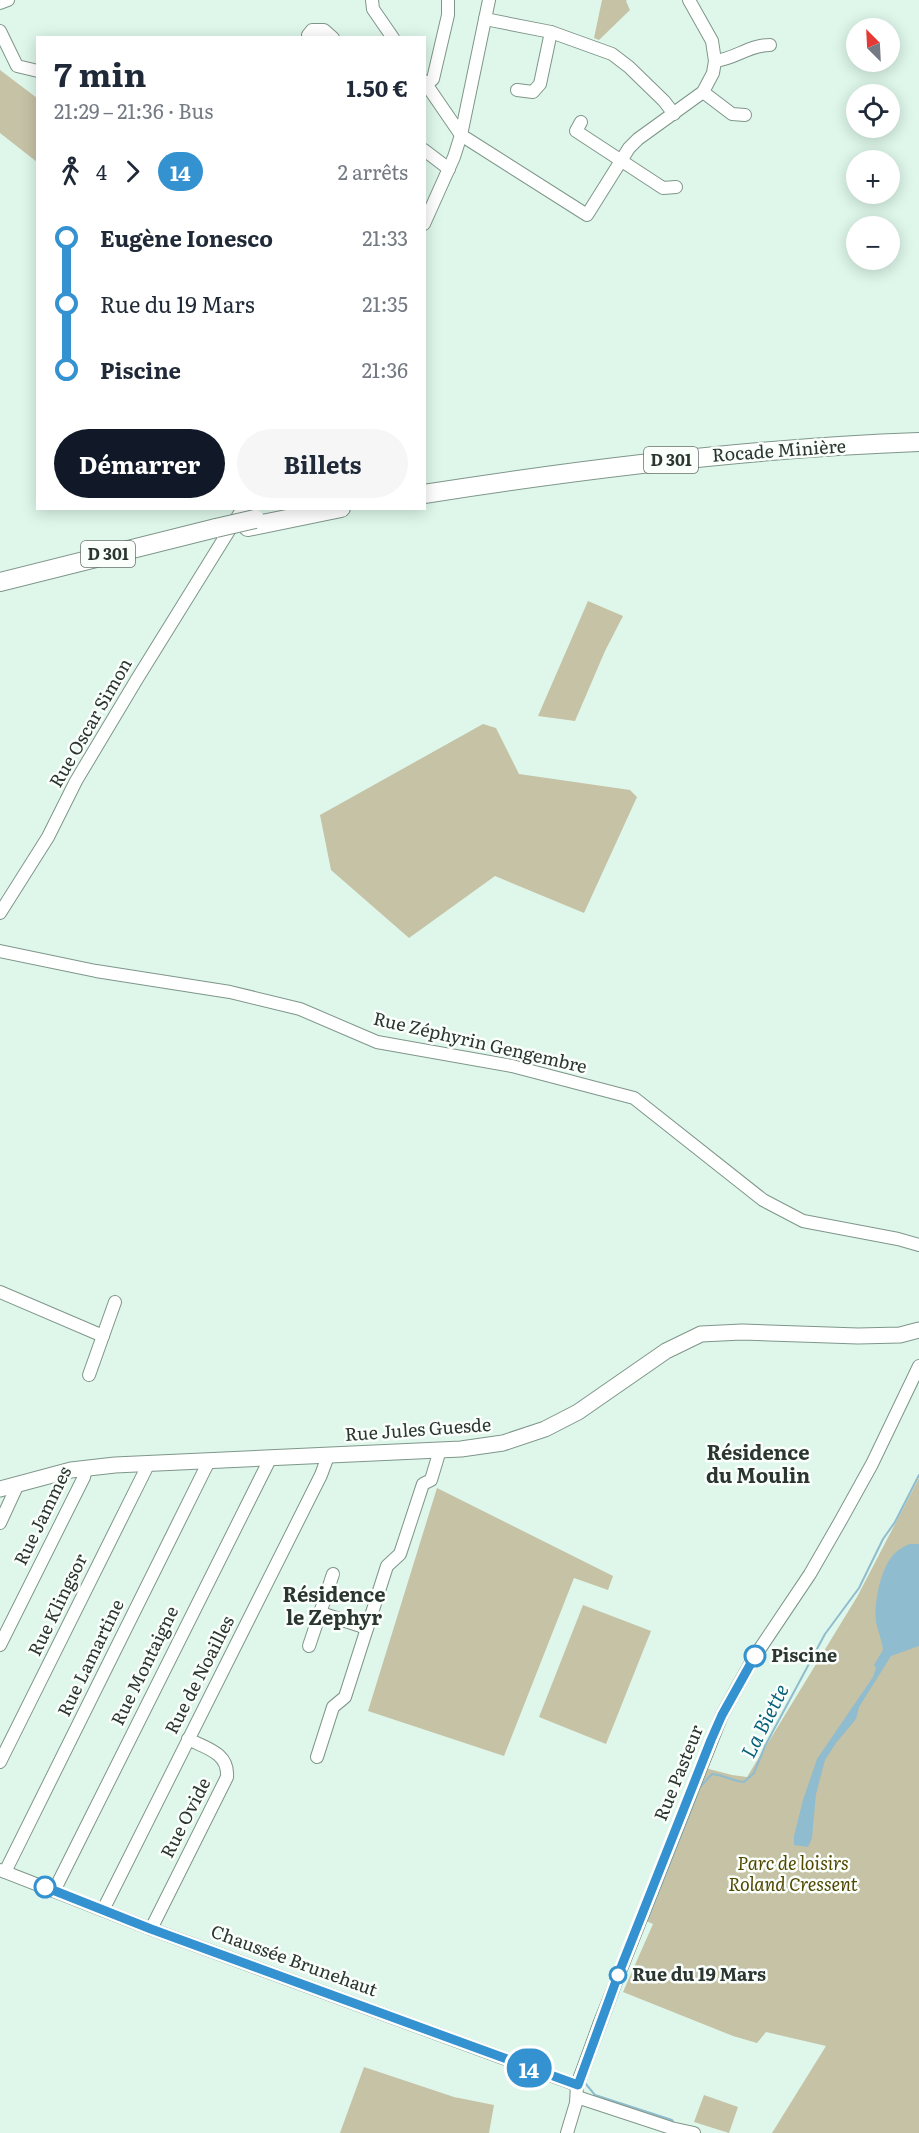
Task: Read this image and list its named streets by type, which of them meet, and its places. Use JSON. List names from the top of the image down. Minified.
{"streets":{"highway":["Rocade Minière","D 301"],"main road":["Rue Jules Guesde"],"street":["Rue Oscar Simon","Rue Zéphyrin Gengembre","Rue Jammes","Rue Klingsor","Rue Lamartine","Rue Montaigne","Rue de Noailles","Rue Pasteur","Rue Ovide","Chaussée Brunehaut"]},"crossings":[["D 301","Rue Oscar Simon"],["Rue Jules Guesde","Rue Jammes"],["Rue Jules Guesde","Rue Klingsor"],["Rue Jules Guesde","Rue Lamartine"],["Rue Jules Guesde","Rue Montaigne"],["Rue Jules Guesde","Rue de Noailles"],["Rue Lamartine","Chaussée Brunehaut"],["Rue Montaigne","Chaussée Brunehaut"],["Rue de Noailles","Rue Ovide"],["Rue de Noailles","Chaussée Brunehaut"],["Rue Pasteur","Chaussée Brunehaut"],["Rue Ovide","Chaussée Brunehaut"]],"districts":["Résidence du Moulin","Résidence le Zephyr"],"water":["La Biette"],"parks":["Parc de loisirs Roland Cressent"],"places":["Piscine","Rue du 19 Mars"],"lines":["bus line 14"],"north":"top left","page":{"on_map":"14","map_buttons":["+","−"],"heading":["7 min","21:29 – 21:36 · Bus","1.50 €"],"legs":["4","14","2 arrêts"],"list":[{"name":"Eugène Ionesco","value":"21:33"},{"name":"Rue du 19 Mars","value":"21:35"},{"name":"Piscine","value":"21:36"}],"buttons":["Démarrer","Billets"]}}
